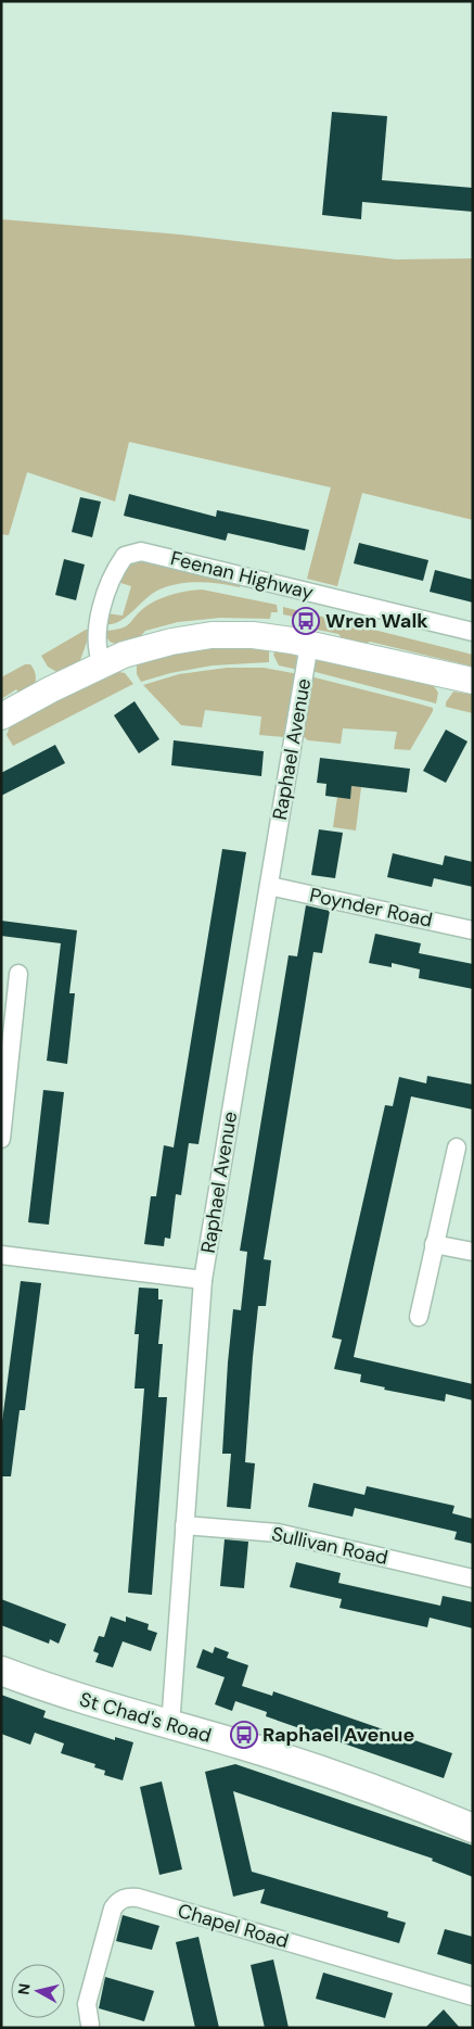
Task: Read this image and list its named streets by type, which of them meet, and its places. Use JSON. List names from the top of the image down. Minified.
{"streets":{"main road":["St Chad's Road"],"street":["Feenan Highway","Raphael Avenue","Poynder Road","Sullivan Road","Chapel Road"]},"crossings":[["Raphael Avenue","Poynder Road"],["Raphael Avenue","Sullivan Road"],["Raphael Avenue","St Chad's Road"]],"places":{"bus stop":["Wren Walk","Raphael Avenue"]},"north":"left"}
